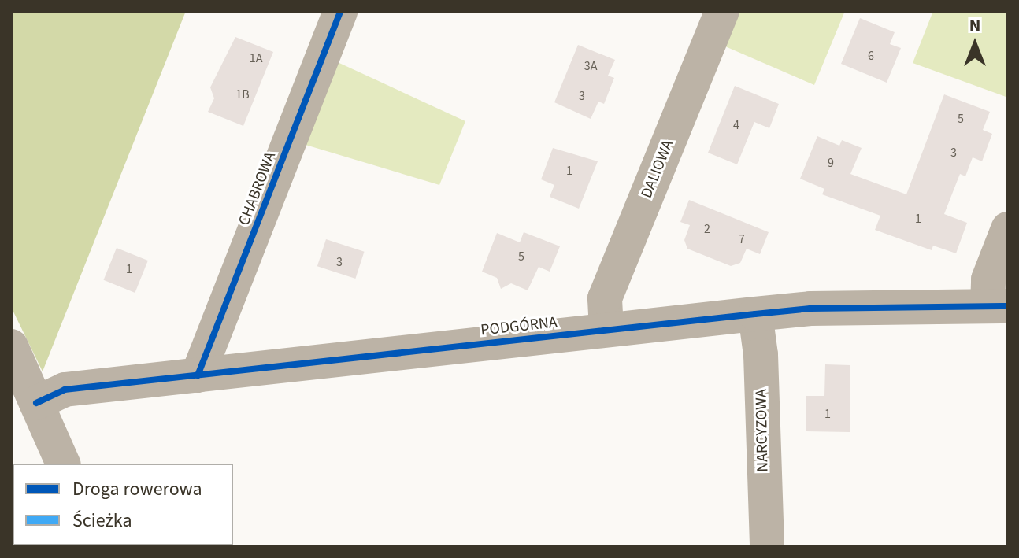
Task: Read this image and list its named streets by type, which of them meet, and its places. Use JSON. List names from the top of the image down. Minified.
{"streets":{"street":["DALIOWA","CHABROWA","PODGÓRNA","NARCYZOWA"]},"crossings":[["DALIOWA","PODGÓRNA"],["CHABROWA","PODGÓRNA"],["PODGÓRNA","NARCYZOWA"]],"house_numbers":["6","1A","3A","1B","3","5","4","3","9","1","1","2","7","5","3","1","1"],"legend":["Droga rowerowa","Ścieżka"],"north":"top"}
